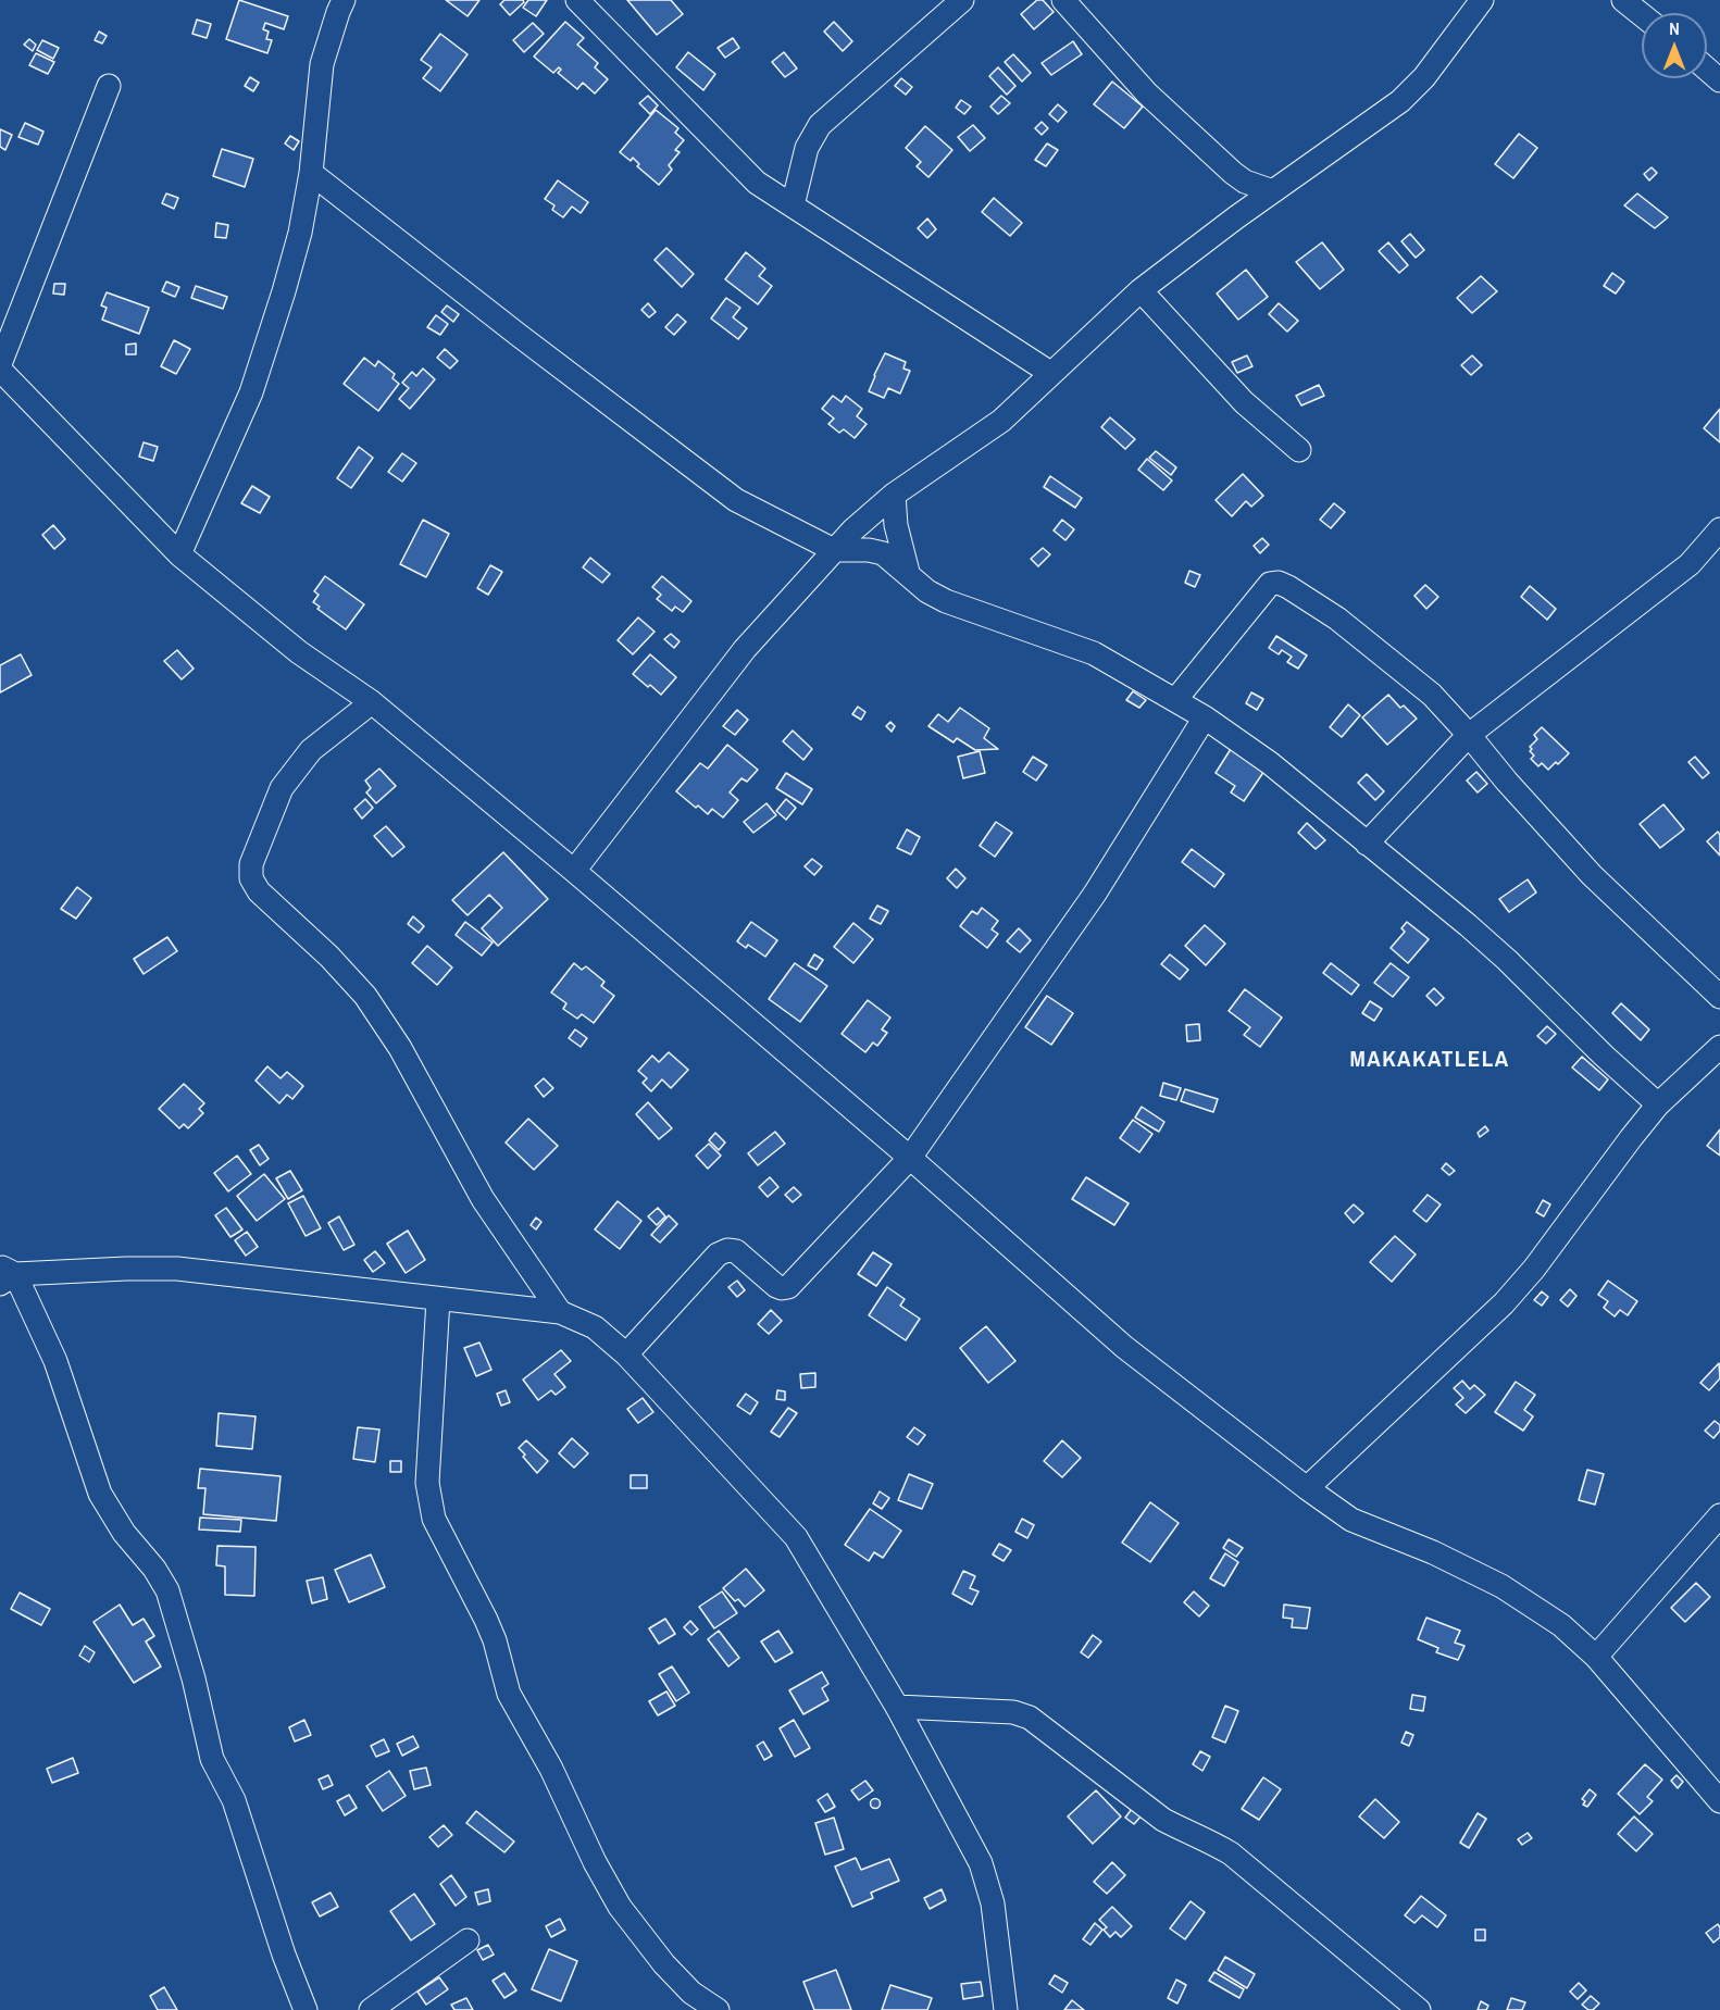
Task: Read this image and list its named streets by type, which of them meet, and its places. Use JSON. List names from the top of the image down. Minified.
{"districts":["MAKAKATLELA"],"north":"top"}
